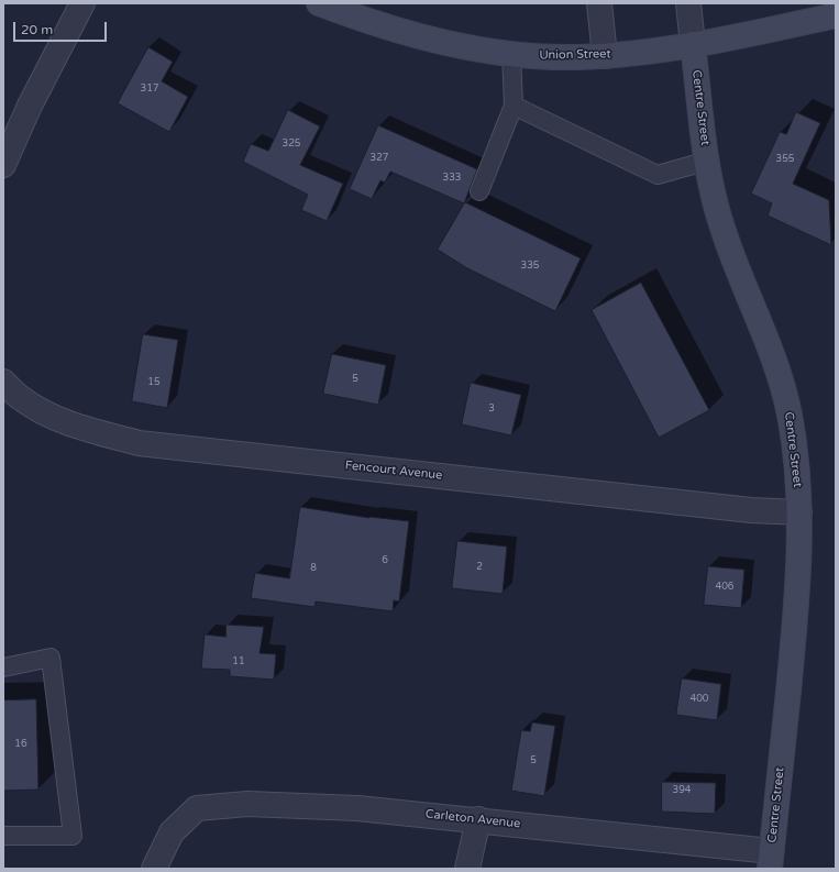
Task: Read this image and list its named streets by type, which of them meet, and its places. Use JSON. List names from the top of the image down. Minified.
{"streets":{"main road":["Union Street","Centre Street"],"street":["Fencourt Avenue","Carleton Avenue"]},"crossings":[["Union Street","Centre Street"],["Centre Street","Fencourt Avenue"],["Centre Street","Carleton Avenue"]],"house_numbers":["317","325","327","355","333","335","5","15","3","6","2","8","406","11","400","16","5","394"],"scale_bar":"20 m"}
